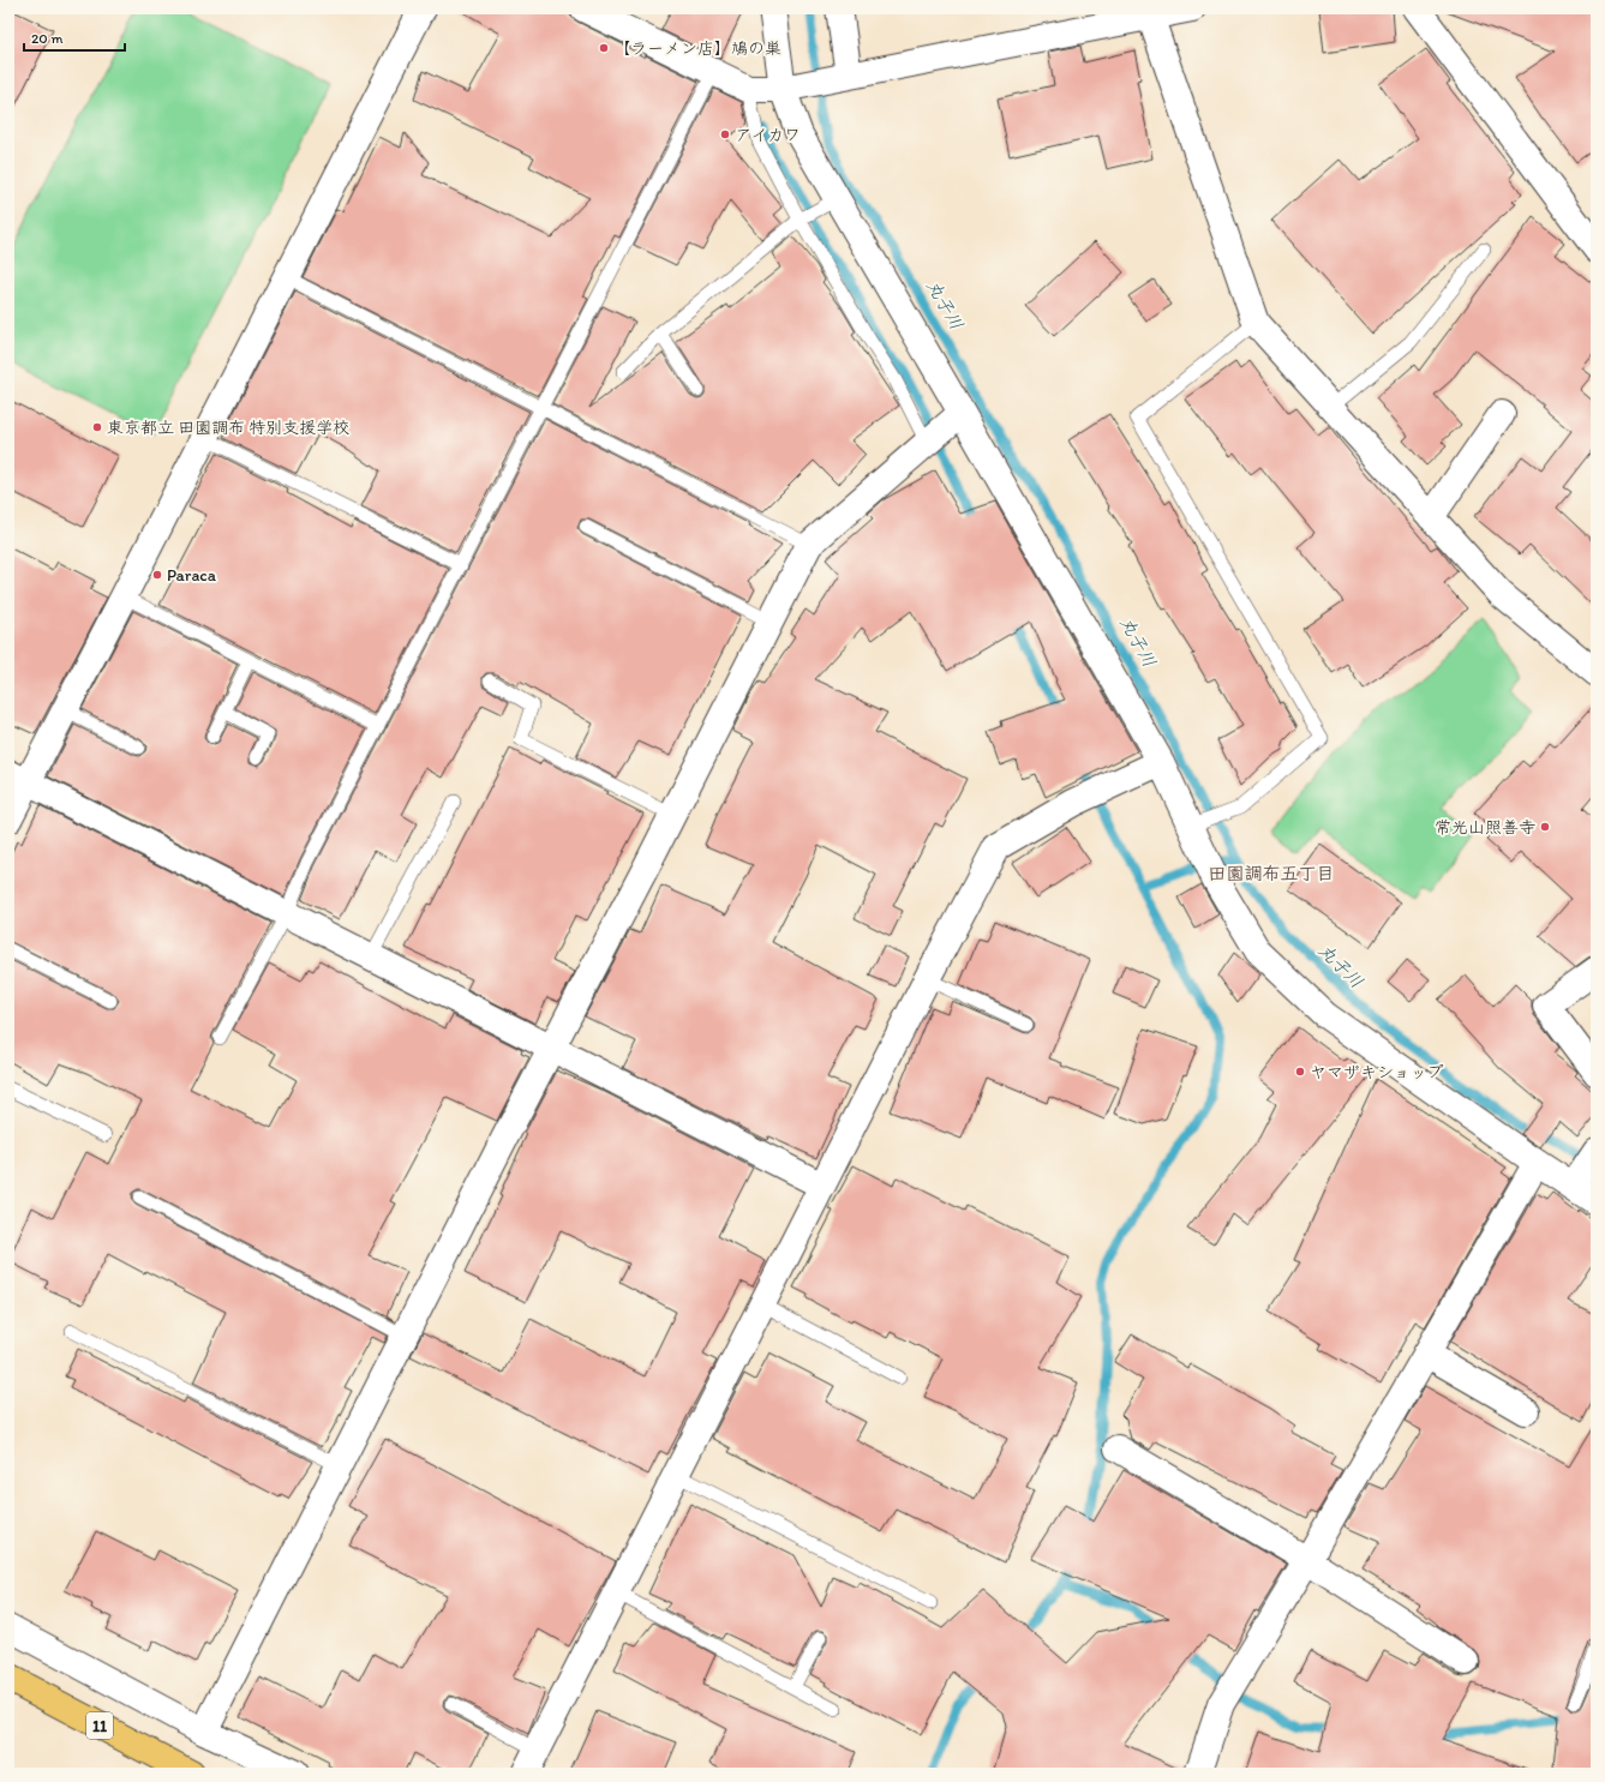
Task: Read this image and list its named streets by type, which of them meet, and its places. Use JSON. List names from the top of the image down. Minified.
{"streets":{"main road":["11"]},"districts":["田園調布五丁目"],"water":["丸子川"],"places":["【ラーメン店】鳩の巣","アイカワ","東京都立 田園調布 特別支援学校","Paraca","常光山照善寺","ヤマザキショップ"],"scale_bar":"20 m"}
